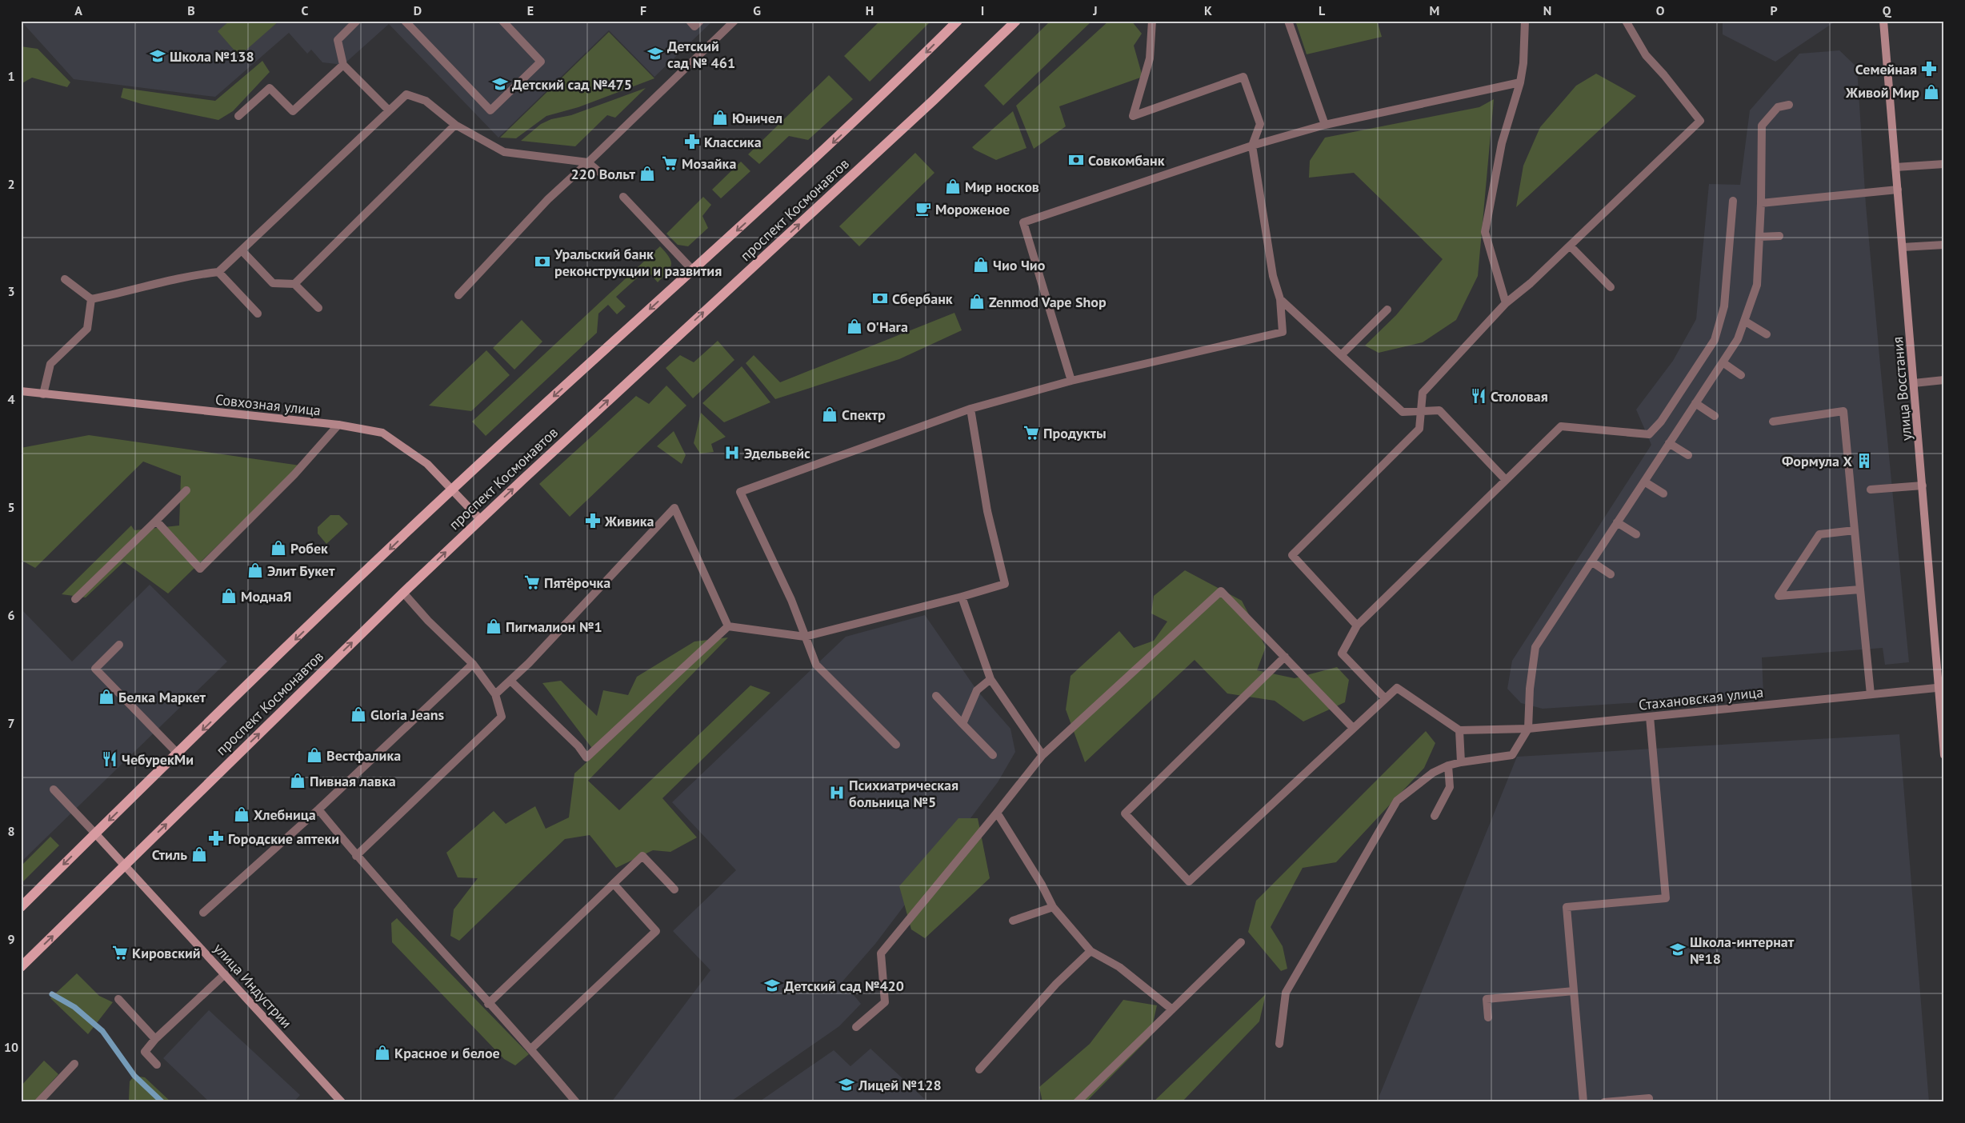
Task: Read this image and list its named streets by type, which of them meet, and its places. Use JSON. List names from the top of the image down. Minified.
{"streets":{"main road":["проспект Космонавтов"],"street":["улица Восстания","Совхозная улица","Стахановская улица","улица Индустрии"]},"crossings":[["проспект Космонавтов","Совхозная улица"],["проспект Космонавтов","улица Индустрии"],["улица Восстания","Стахановская улица"]],"places":{"school or university":["Детский сад № 461","Школа №138","Детский сад №475","Школа-интернат №18","Детский сад №420","Лицей №128"],"pharmacy":["Семейная","Классика","Живика","Городские аптеки"],"shop":["Живой Мир","Юничел","220 Вольт","Мир носков","Чио Чио","Zenmod Vape Shop","O'Hara","Спектр","Робек","Элит Букет","МоднаЯ","Пигмалион №1","Белка Маркет","Gloria Jeans","Вестфалика","Пивная лавка","Хлебница","Стиль","Красное и белое"],"bank":["Совкомбанк","Уральский банк реконструкции и развития","Сбербанк"],"supermarket":["Мозайка","Продукты","Пятёрочка","Кировский"],"cafe":["Мороженое"],"restaurant":["Столовая","ЧебурекМи"],"hospital":["Эдельвейс","Психиатрическая больница №5"],"building":["Формула X"]},"grid":{"columns":["A","B","C","D","E","F","G","H","I","J","K","L","M","N","O","P","Q"],"rows":["1","2","3","4","5","6","7","8","9","10"]}}
